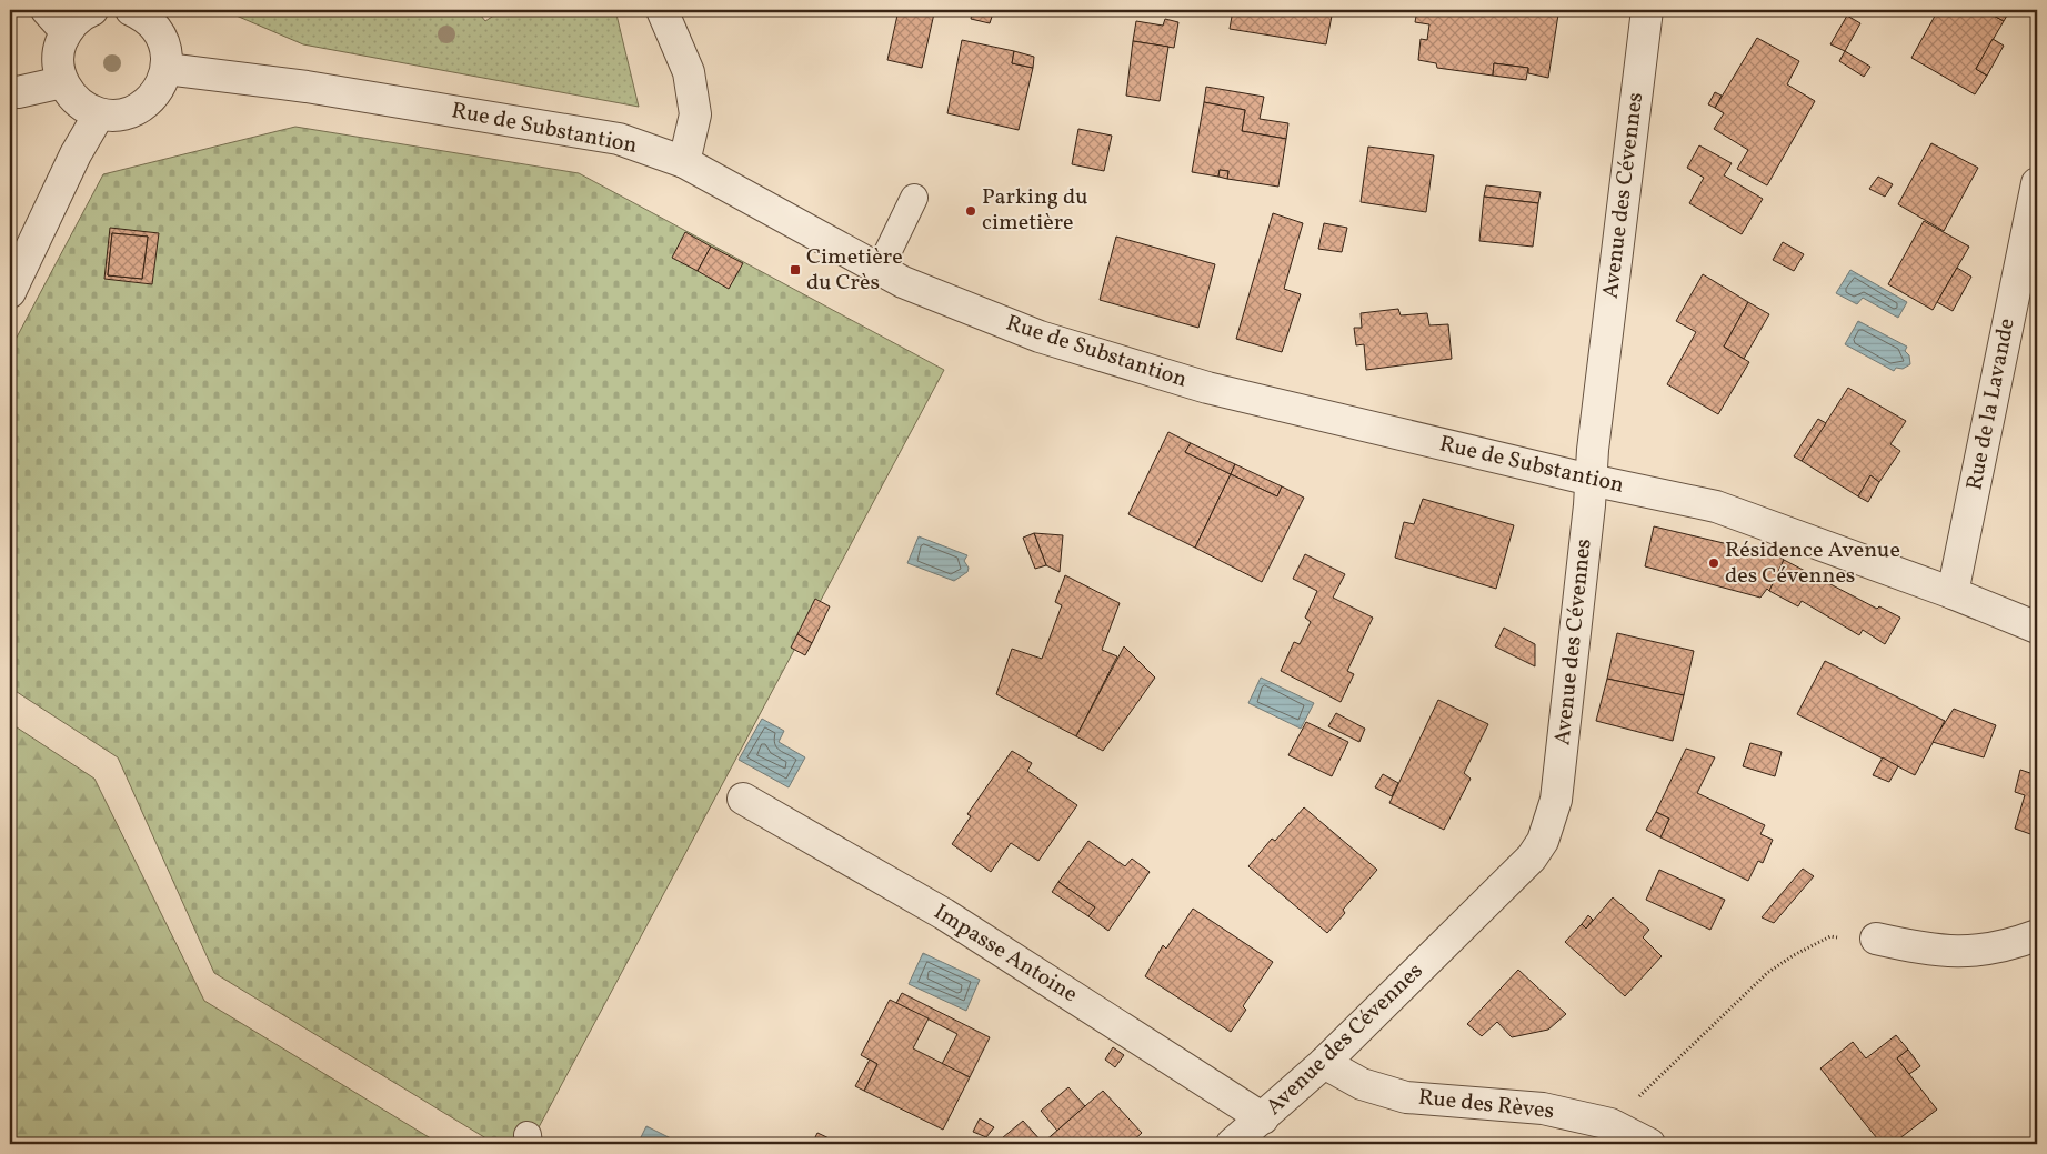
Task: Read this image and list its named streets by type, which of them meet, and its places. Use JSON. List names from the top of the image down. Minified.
{"streets":{"street":["Rue de Substantion","Avenue des Cévennes","Rue de la Lavande","Impasse Antoine","Rue des Rèves"]},"crossings":[["Rue de Substantion","Avenue des Cévennes"],["Rue de Substantion","Rue de la Lavande"],["Avenue des Cévennes","Impasse Antoine"],["Avenue des Cévennes","Rue des Rèves"]],"places":{"other":["Parking du cimetière","Résidence Avenue des Cévennes"],"transit":["Cimetière du Crès"]}}
